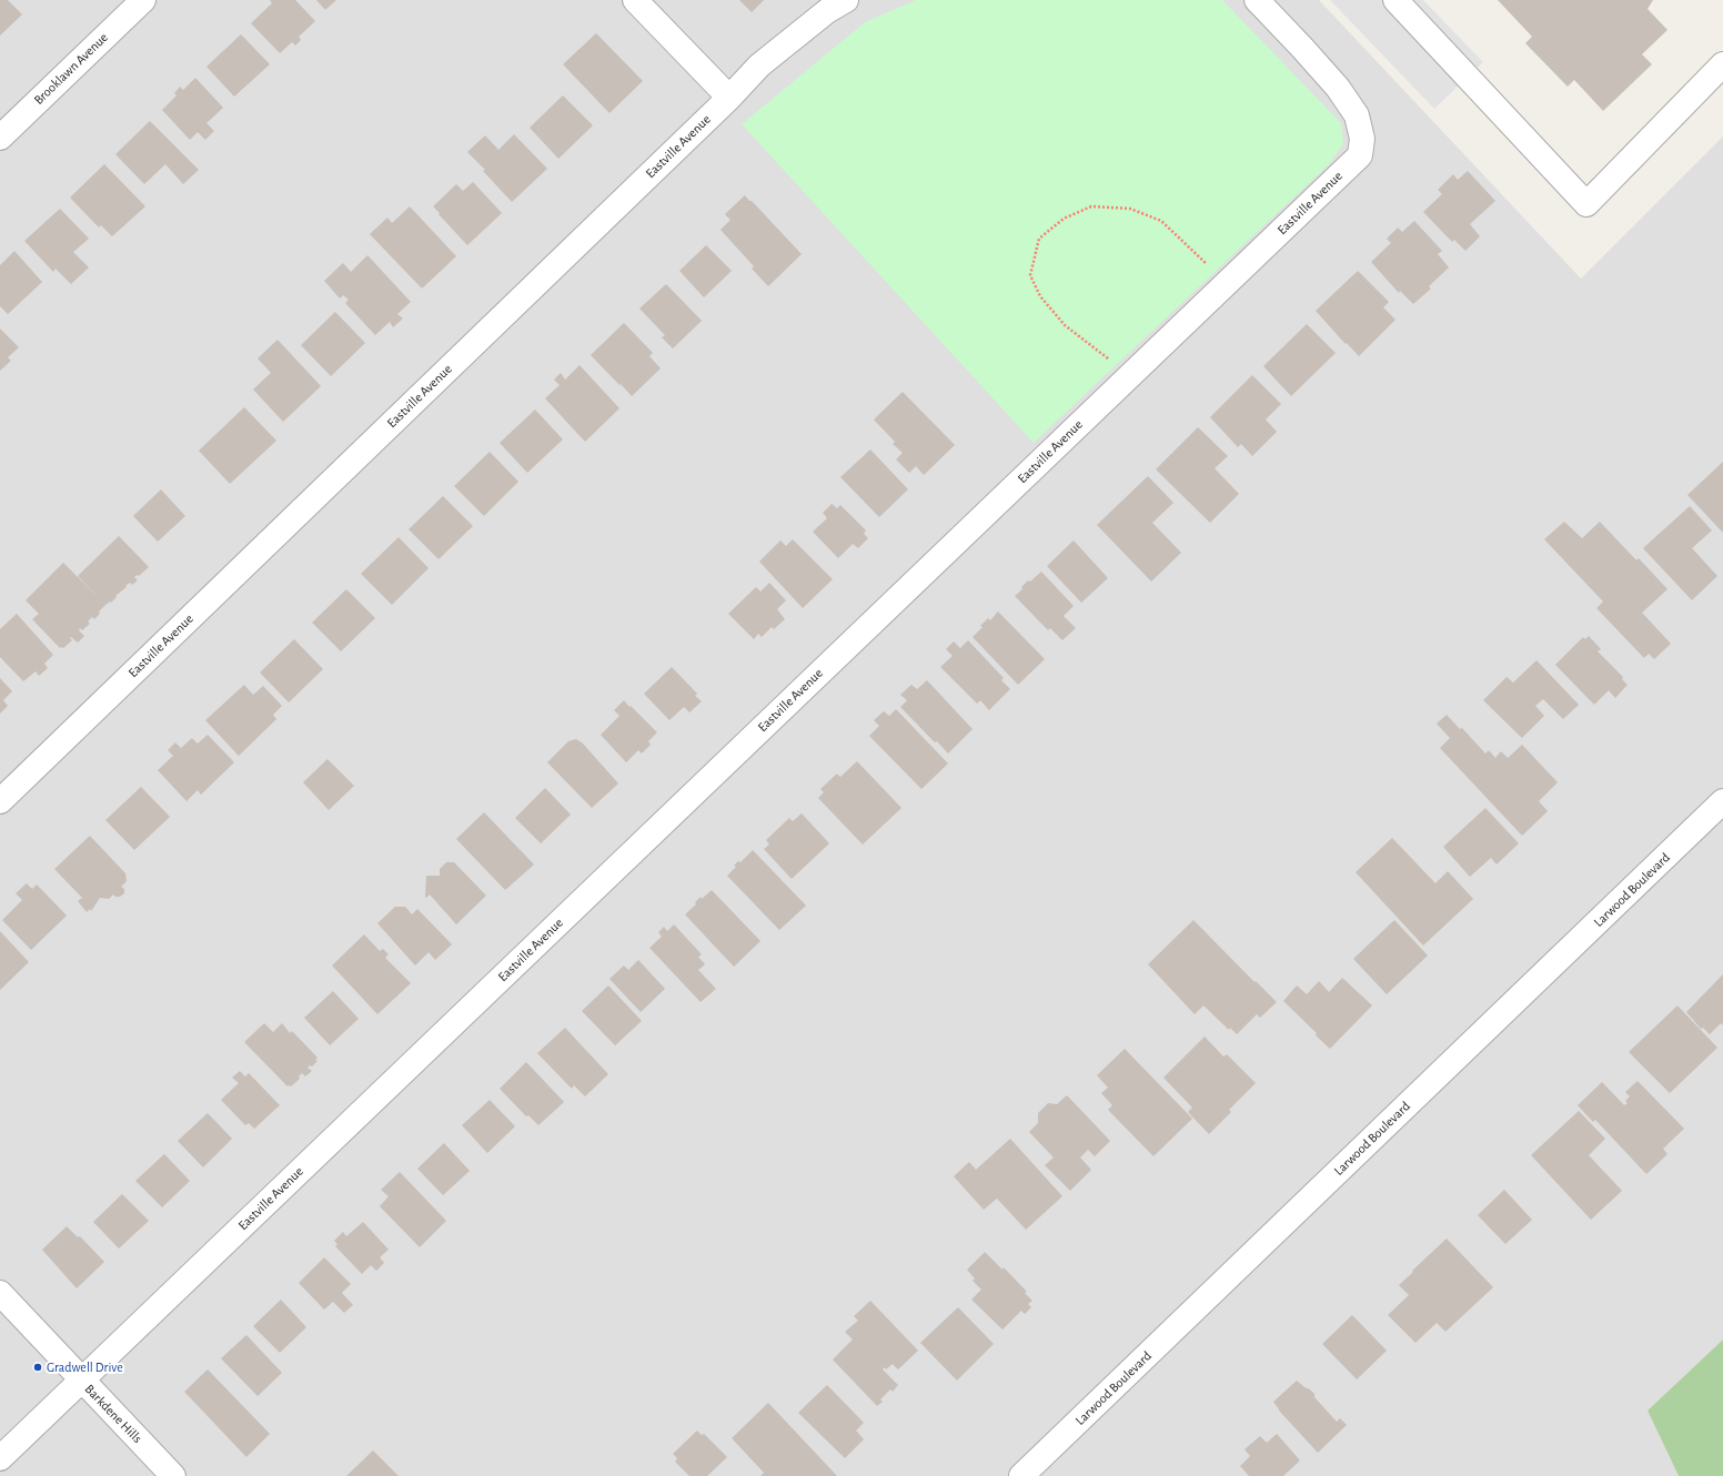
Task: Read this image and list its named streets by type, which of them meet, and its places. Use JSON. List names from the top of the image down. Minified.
{"streets":{"street":["Brooklawn Avenue","Eastville Avenue","Larwood Boulevard","Barkdene Hills"]},"crossings":[["Eastville Avenue","Barkdene Hills"]],"places":["Gradwell Drive"]}
